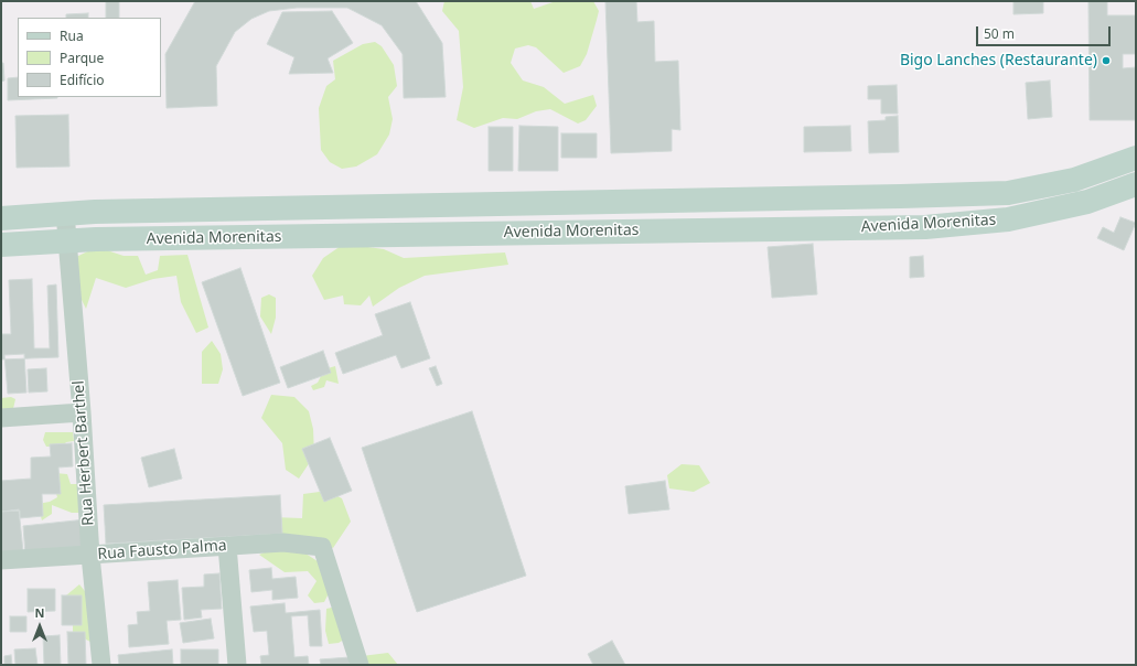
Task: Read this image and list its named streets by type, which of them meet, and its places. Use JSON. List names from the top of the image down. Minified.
{"streets":{"main road":["Avenida Morenitas"],"street":["Rua Herbert Barthel","Rua Fausto Palma"]},"crossings":[["Avenida Morenitas","Rua Herbert Barthel"],["Rua Herbert Barthel","Rua Fausto Palma"]],"places":["Bigo Lanches (Restaurante)"],"legend":["Rua","Parque","Edifício"],"scale_bar":"50 m","north":"top"}
